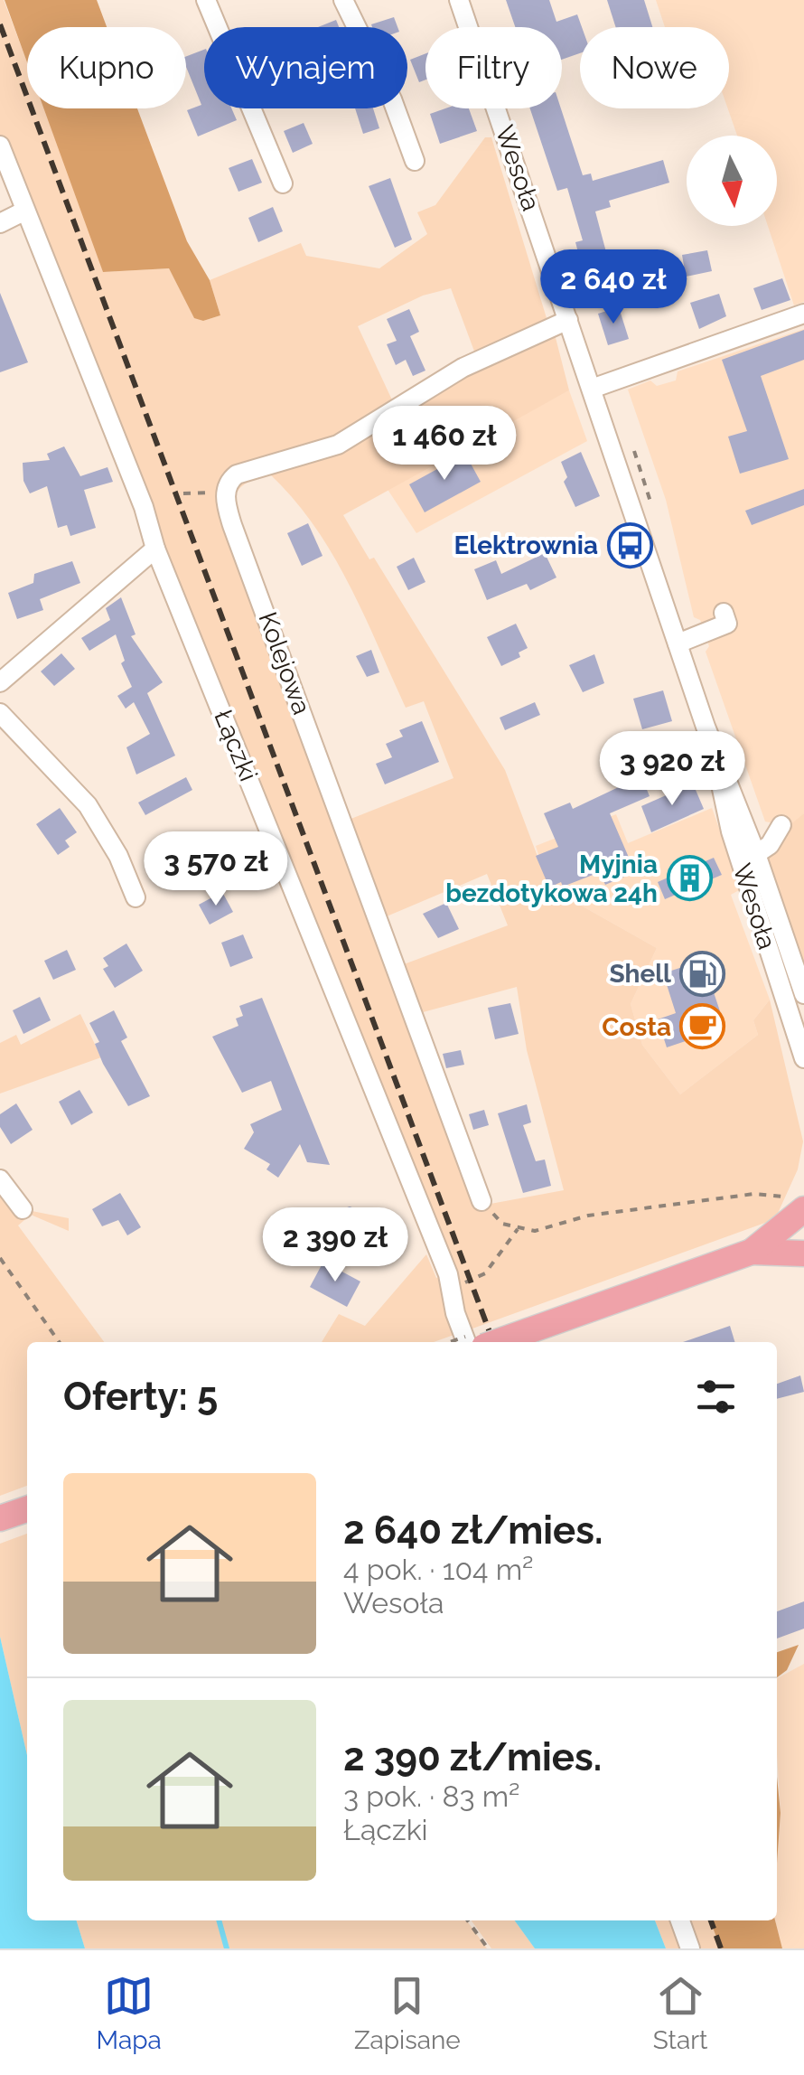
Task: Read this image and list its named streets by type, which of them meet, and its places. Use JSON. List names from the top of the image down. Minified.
{"streets":{"street":["Wesoła","Kolejowa","Łączki"]},"places":{"bus stop":["Elektrownia"],"building":["Myjnia bezdotykowa 24h"],"fuel station":["Shell"],"cafe":["Costa"]},"north":"bottom","page":{"chip":["Kupno","Wynajem","Filtry","Nowe"],"price":["2 640 zł","1 460 zł","3 920 zł","3 570 zł","2 390 zł"],"heading":"Oferty: 5","list":[{"name":"2 640 zł/mies.","note":"4 pok. · 104 m² · Wesoła"},{"name":"2 390 zł/mies.","note":"3 pok. · 83 m² · Łączki"}],"tabs":["Mapa","Zapisane","Start"]}}
